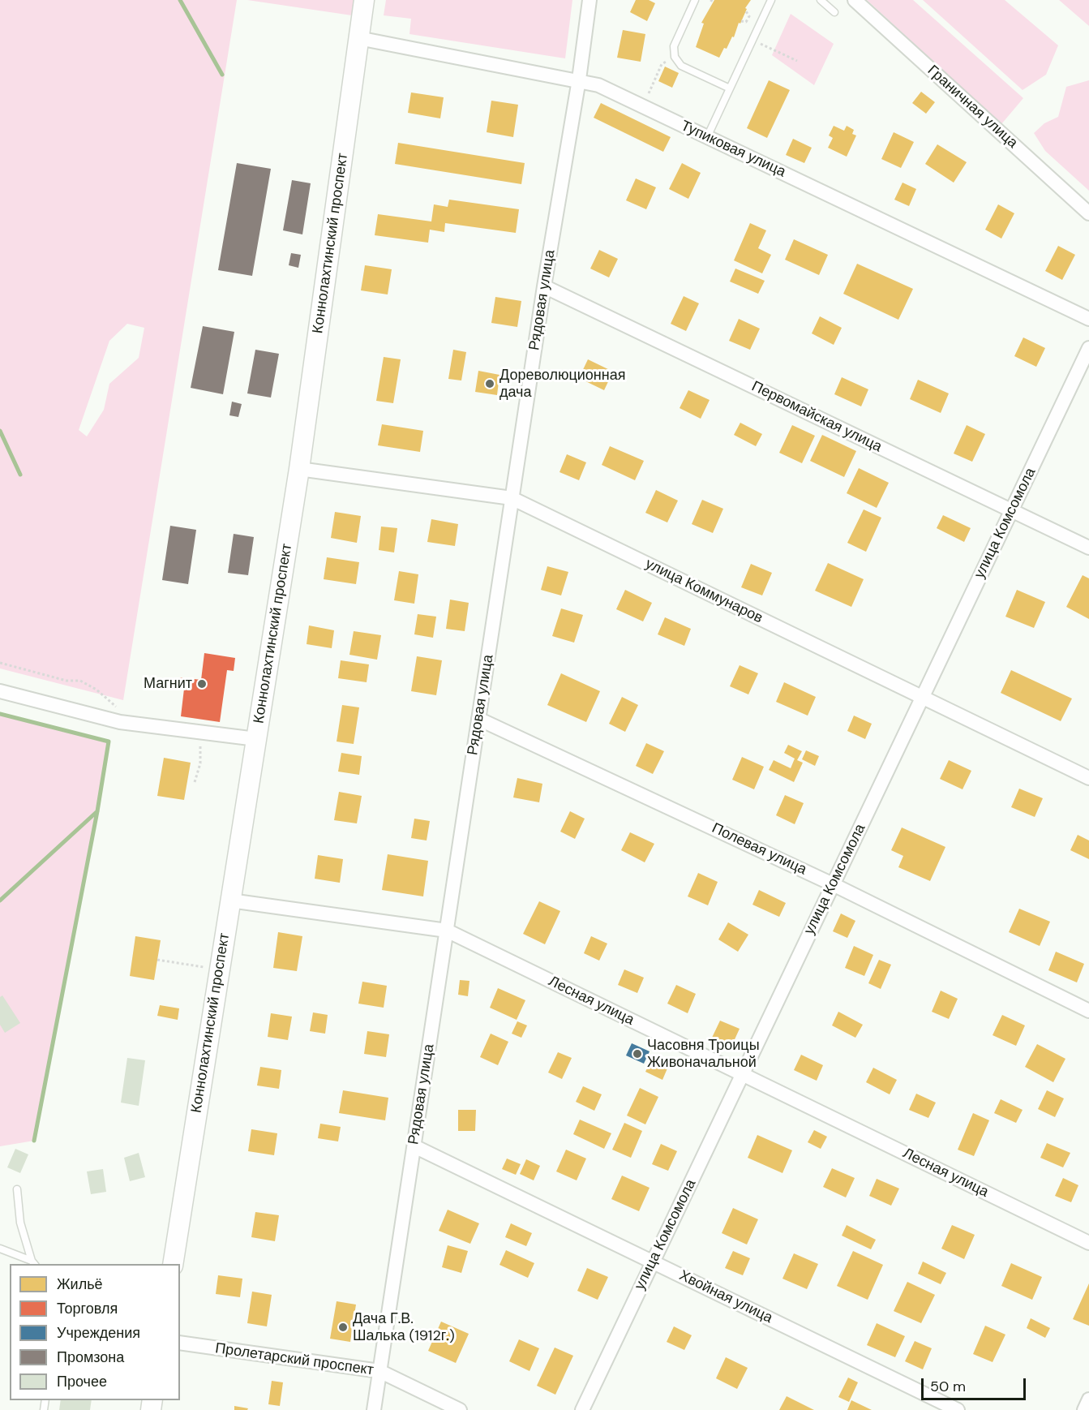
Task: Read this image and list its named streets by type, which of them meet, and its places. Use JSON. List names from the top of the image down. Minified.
{"streets":{"main road":["Коннолахтинский проспект"],"street":["Граничная улица","Тупиковая улица","Рядовая улица","Первомайская улица","улица Комсомола","улица Коммунаров","Полевая улица","Лесная улица","Хвойная улица","Пролетарский проспект"]},"crossings":[["Тупиковая улица","Коннолахтинский проспект"],["Тупиковая улица","Рядовая улица"],["Коннолахтинский проспект","улица Коммунаров"],["Коннолахтинский проспект","Лесная улица"],["Рядовая улица","Первомайская улица"],["Рядовая улица","улица Коммунаров"],["Рядовая улица","Полевая улица"],["Рядовая улица","Лесная улица"],["Рядовая улица","Хвойная улица"],["Рядовая улица","Пролетарский проспект"],["Первомайская улица","улица Комсомола"],["улица Комсомола","улица Коммунаров"],["улица Комсомола","Полевая улица"],["улица Комсомола","Лесная улица"],["улица Комсомола","Хвойная улица"]],"places":["Дореволюционная дача","Магнит","Часовня Троицы Живоначальной","Дача Г.В. Шалька (1912г.)"],"legend":["Жильё","Торговля","Учреждения","Промзона","Прочее"],"scale_bar":"50 m"}
